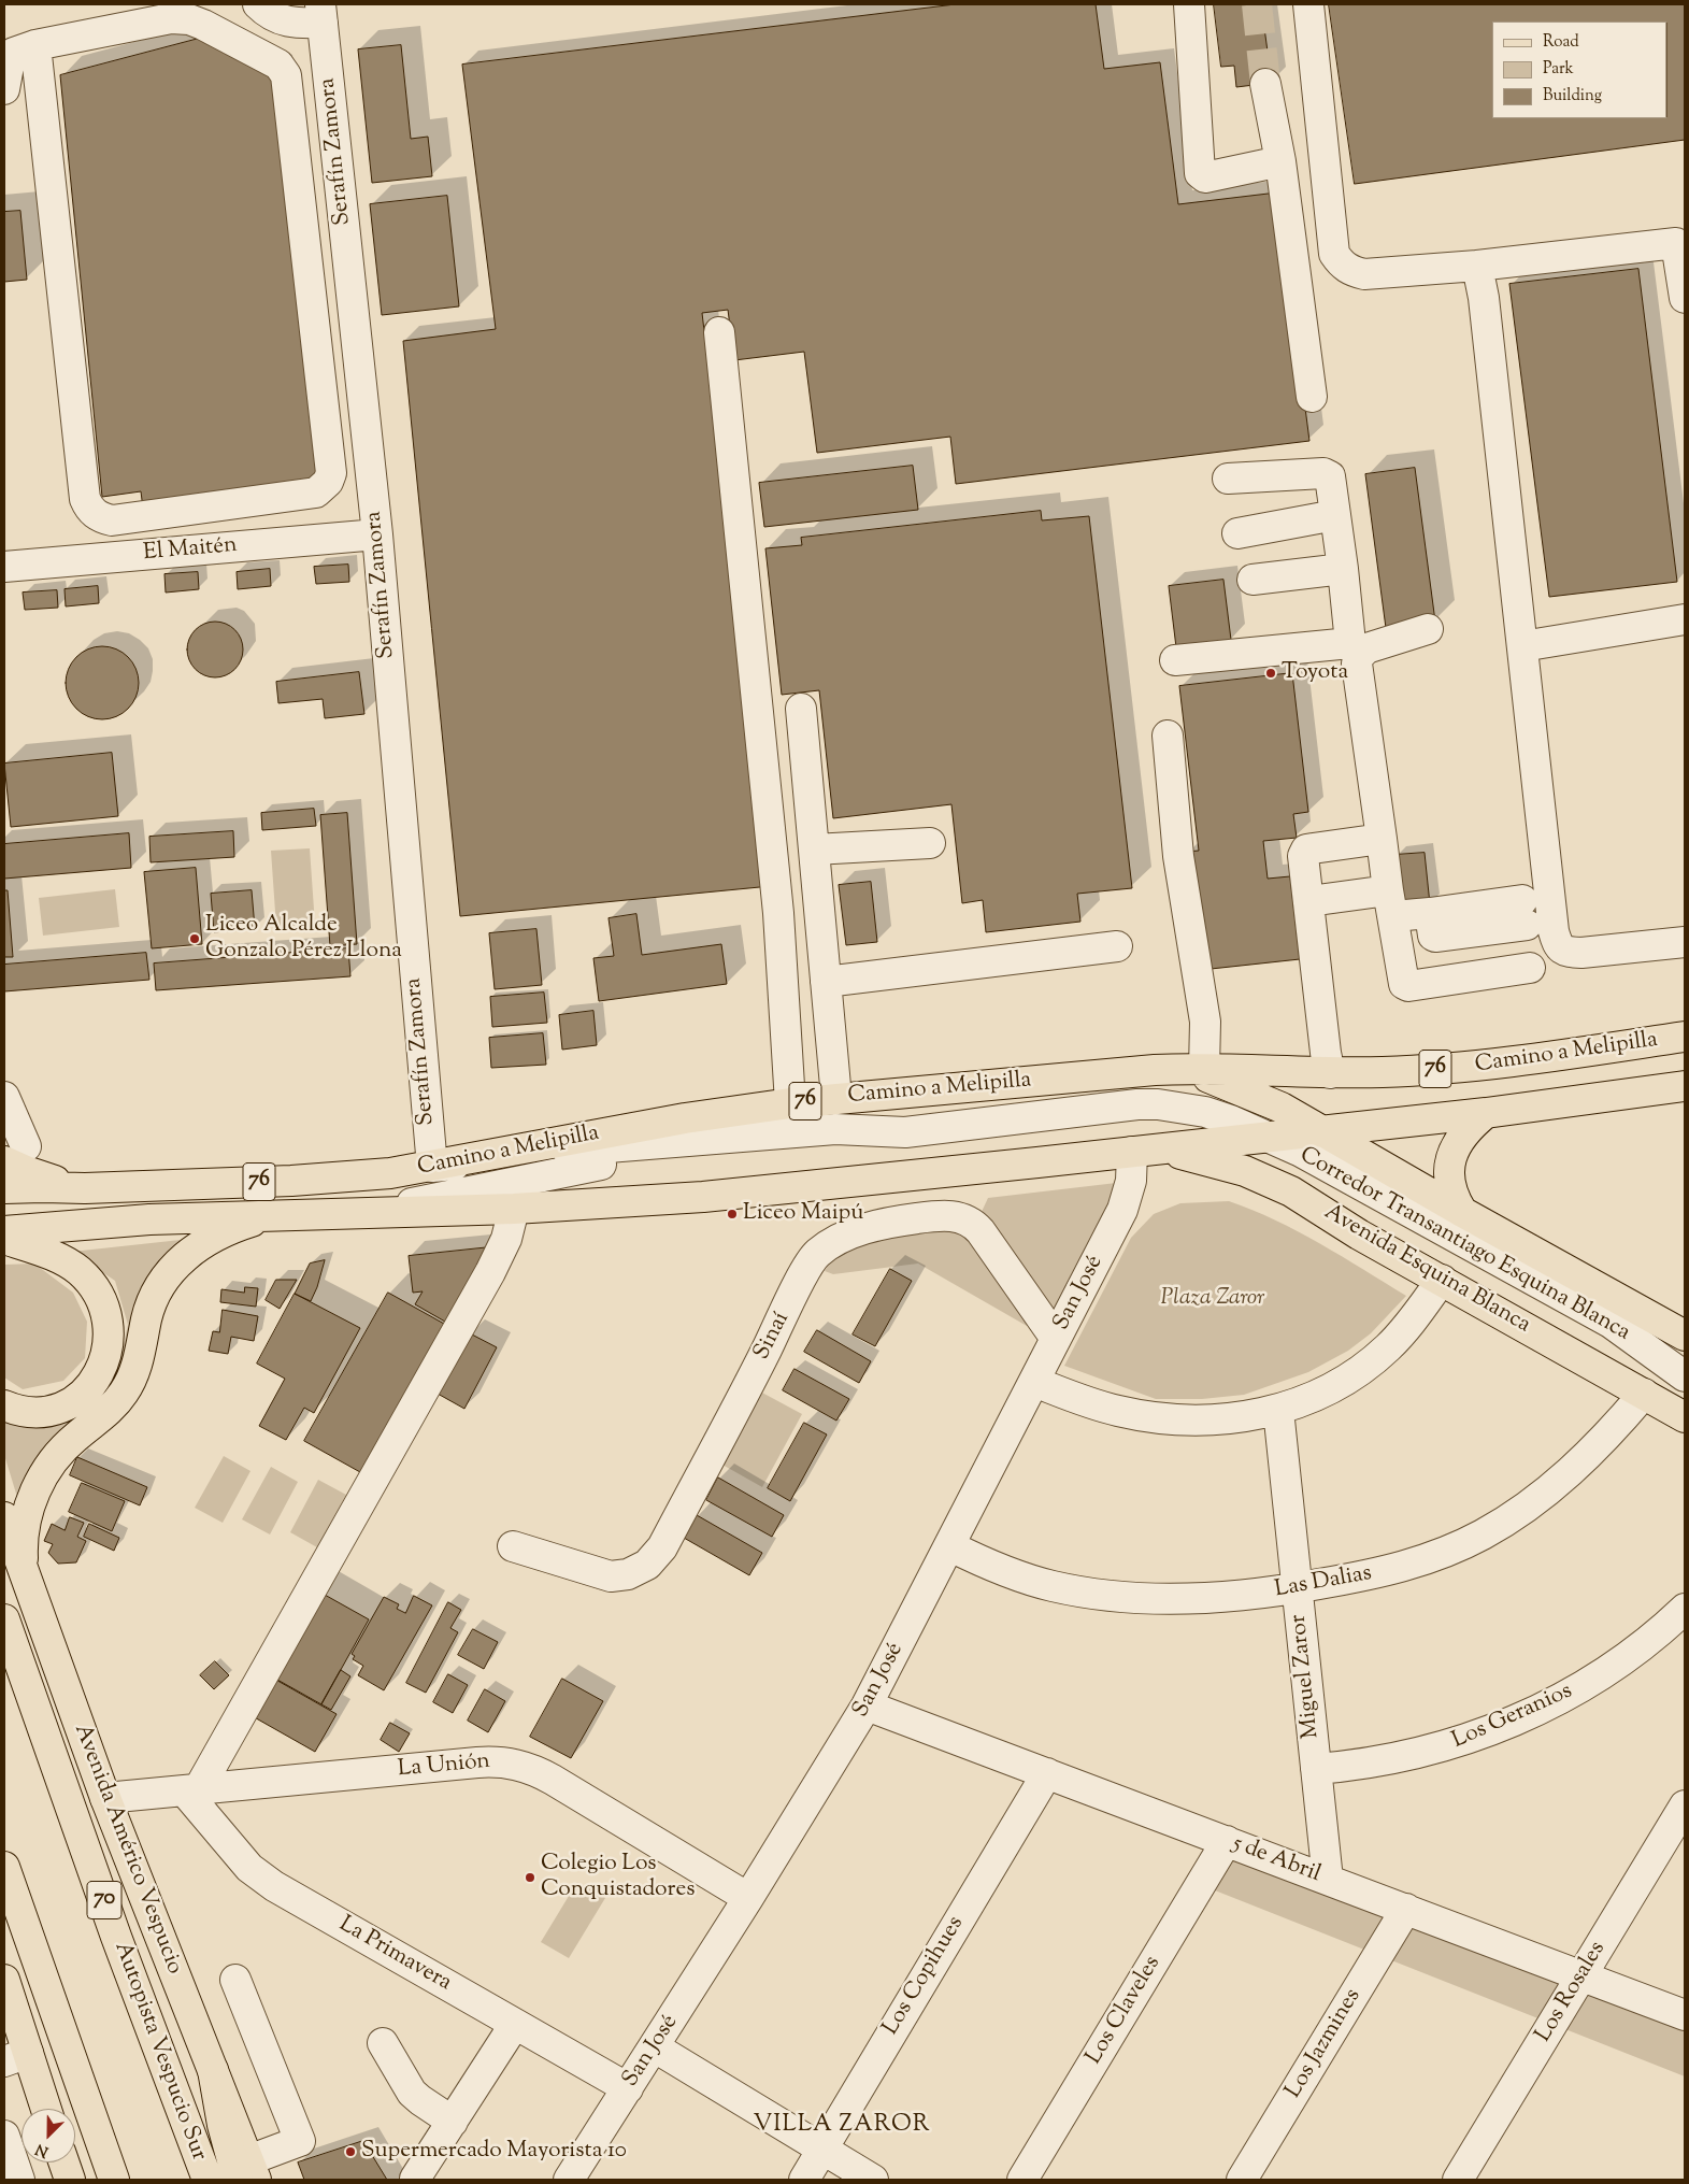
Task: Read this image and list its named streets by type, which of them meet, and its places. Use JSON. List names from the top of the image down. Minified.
{"streets":{"main road":["Camino a Melipilla","76","Avenida Esquina Blanca","Avenida Américo Vespucio","70","Autopista Vespucio Sur"],"street":["Serafín Zamora","El Maitén","Corredor Transantiago Esquina Blanca","San José","Sinaí","Las Dalias","Miguel Zaror","Los Geranios","La Unión","5 de Abril","La Primavera","Los Copihues","Los Rosales","Los Claveles","Los Jazmines"]},"crossings":[["Serafín Zamora","El Maitén"],["Serafín Zamora","Camino a Melipilla"],["Serafín Zamora","Corredor Transantiago Esquina Blanca"],["Camino a Melipilla","Corredor Transantiago Esquina Blanca"],["Camino a Melipilla","Avenida Esquina Blanca"],["Camino a Melipilla","San José"],["Avenida Esquina Blanca","San José"],["Avenida Esquina Blanca","Las Dalias"],["San José","Sinaí"],["San José","Las Dalias"],["San José","La Unión"],["San José","5 de Abril"],["San José","La Primavera"],["Las Dalias","Miguel Zaror"],["Miguel Zaror","Los Geranios"],["Miguel Zaror","5 de Abril"],["La Unión","Avenida Américo Vespucio"],["La Unión","La Primavera"],["5 de Abril","Los Copihues"],["5 de Abril","Los Rosales"],["5 de Abril","Los Claveles"],["5 de Abril","Los Jazmines"]],"districts":["VILLA ZAROR"],"parks":["Plaza Zaror"],"places":["Toyota","Liceo Alcalde Gonzalo Pérez Llona","Liceo Maipú","Colegio Los Conquistadores","Supermercado Mayorista 10"],"legend":["Road","Park","Building"],"north":"bottom left"}
